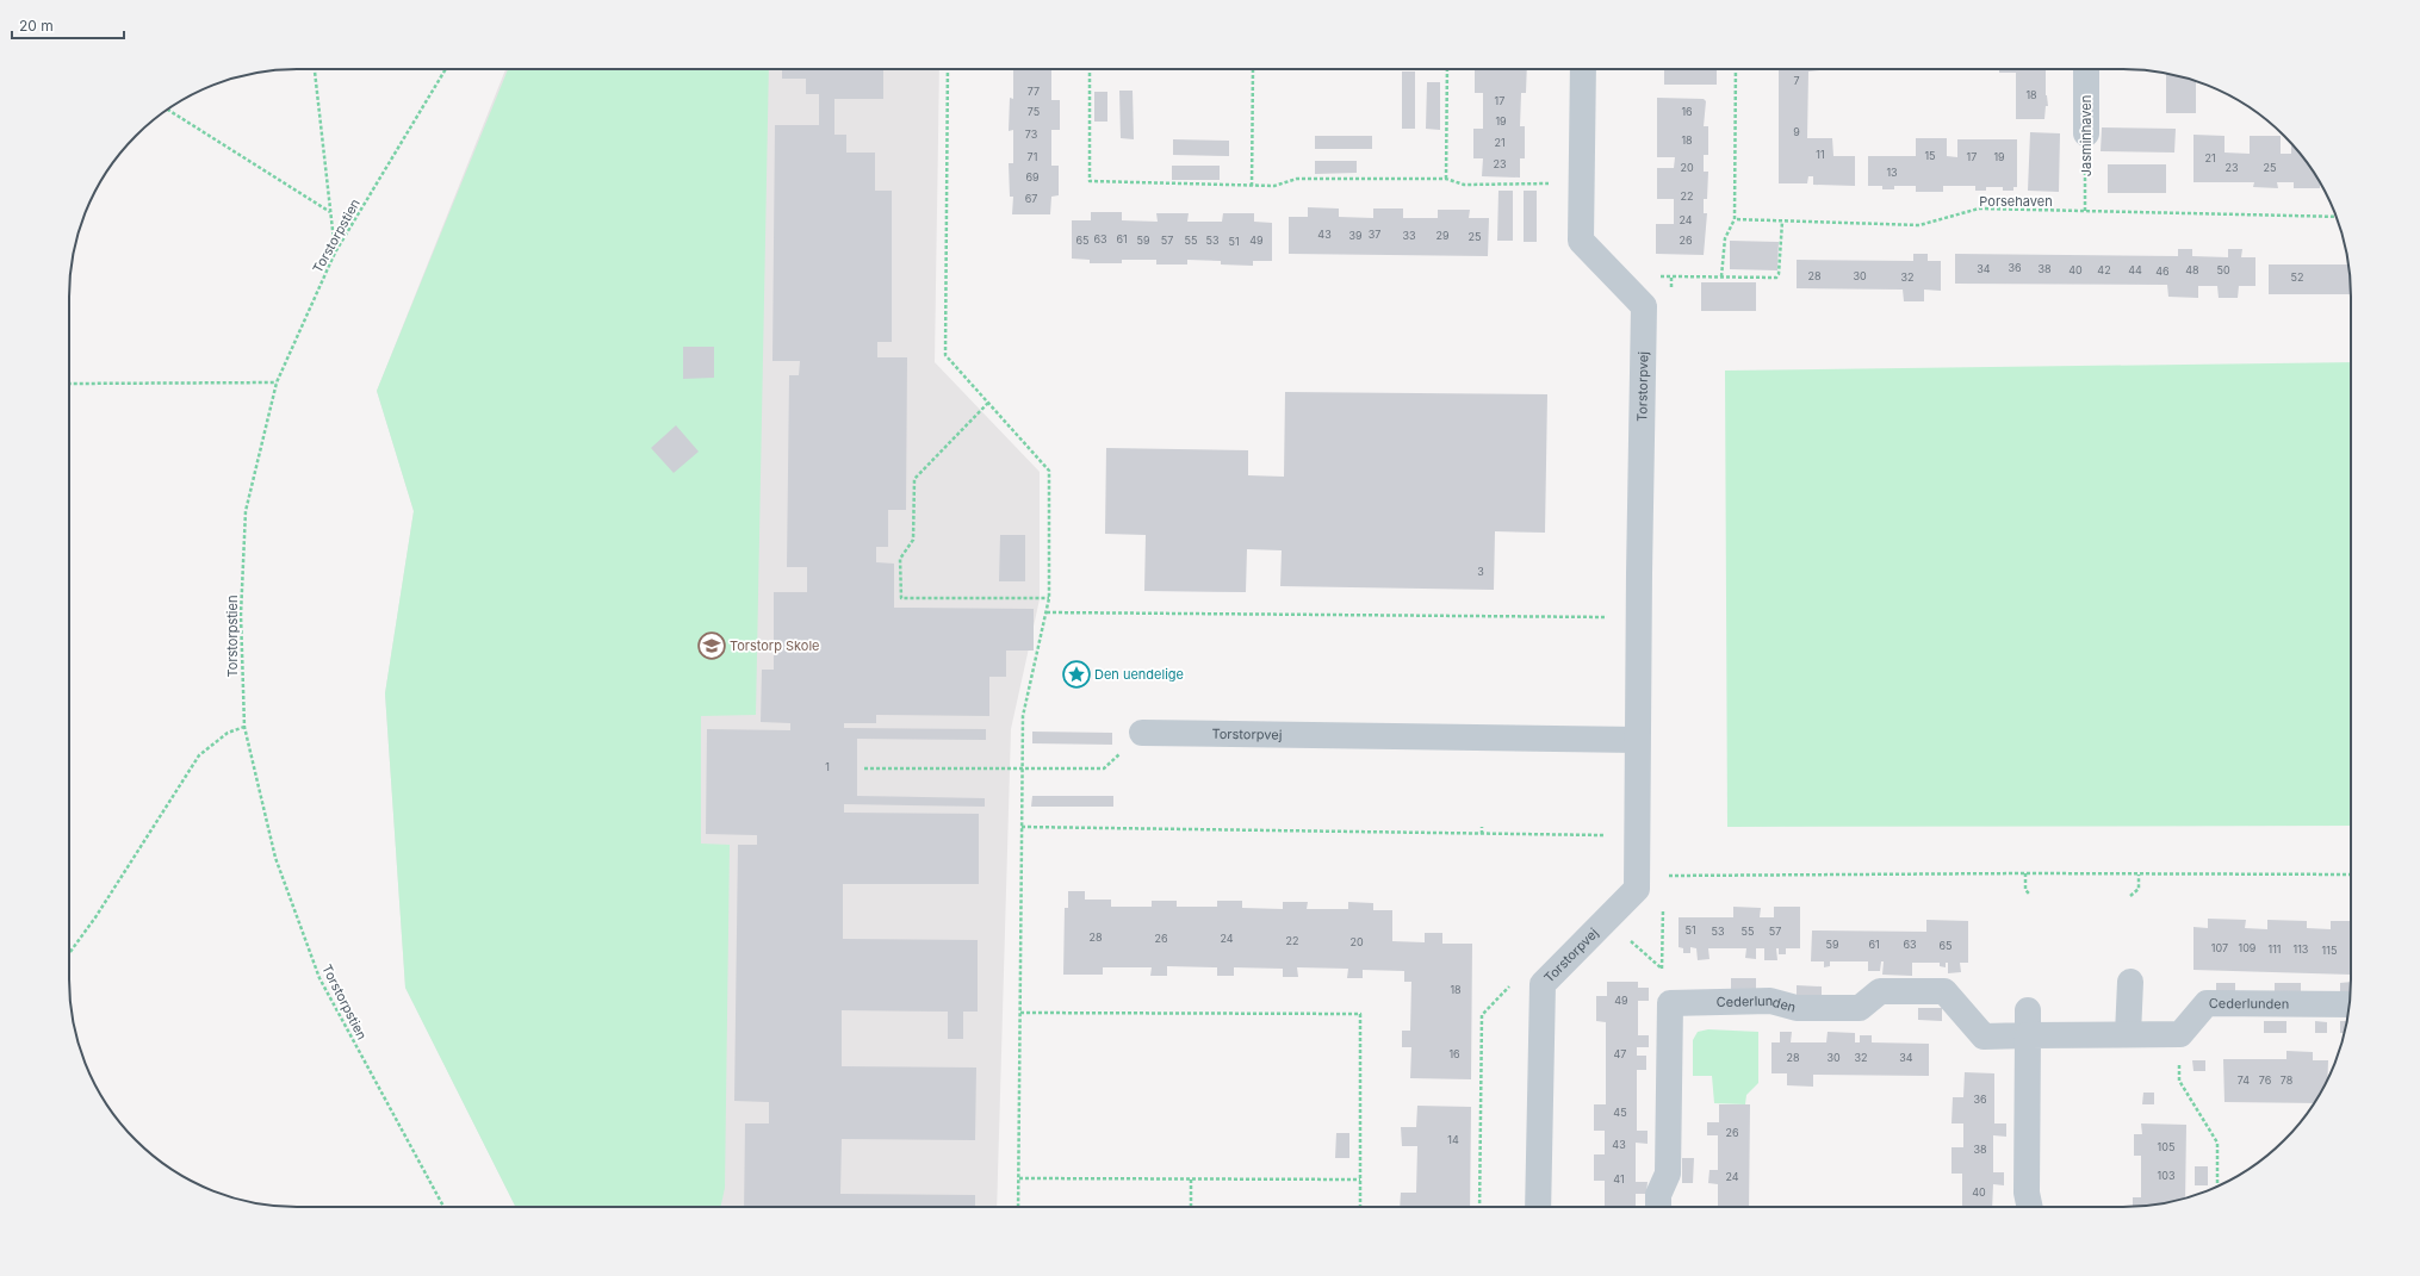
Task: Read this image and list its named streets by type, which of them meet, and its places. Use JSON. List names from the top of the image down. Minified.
{"streets":{"street":["Jasminhaven","Torstorpvej","Cederlunden"],"path":["Porsehaven","Torstorpstien"]},"crossings":[["Jasminhaven","Porsehaven"]],"places":{"school or university":["Torstorp Skole"],"place":["Den uendelige"]},"house_numbers":["7","77","18","17","75","16","19","9","73","18","21","11","15","71","17","19","21","23","20","23","25","13","69","22","67","24","43","37","39","33","29","25","63","61","65","59","57","55","53","49","26","51","36","34","38","40","42","44","48","50","46","28","30","32","52","3","1","51","53","55","57","28","26","24","22","20","59","61","63","65","107","109","111","113","115","18","49","16","47","28","30","32","34","74","76","78","36","45","26","14","43","105","38","103","24","41","40"],"scale_bar":"20 m"}
